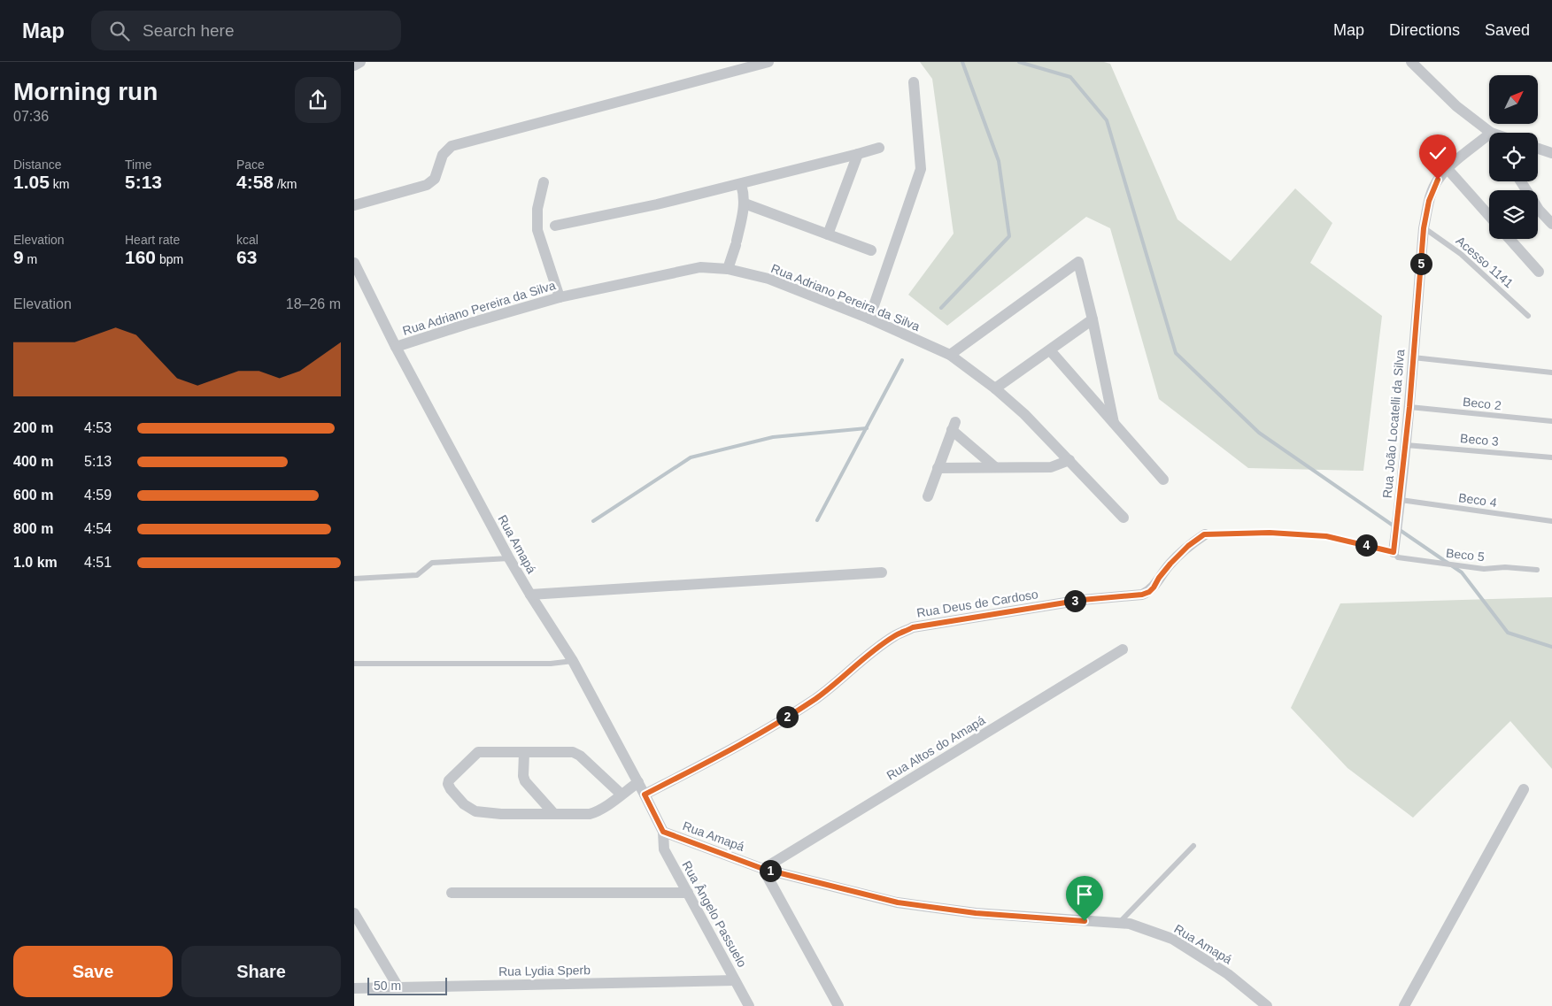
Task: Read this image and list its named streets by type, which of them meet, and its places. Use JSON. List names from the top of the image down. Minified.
{"streets":{"street":["Rua Adriano Pereira da Silva","Rua João Locatelli da Silva","Rua Amapá","Rua Deus de Cardoso","Rua Altos do Amapá","Rua Ângelo Passuelo","Rua Lydia Sperb"],"lane":["Acesso 1141","Beco 2","Beco 3","Beco 4","Beco 5"]},"crossings":[["Acesso 1141","Rua João Locatelli da Silva"],["Rua Adriano Pereira da Silva","Rua Amapá"],["Beco 2","Rua João Locatelli da Silva"],["Rua João Locatelli da Silva","Beco 3"],["Rua João Locatelli da Silva","Beco 4"],["Rua João Locatelli da Silva","Beco 5"],["Rua Amapá","Rua Deus de Cardoso"],["Rua Amapá","Rua Altos do Amapá"],["Rua Amapá","Rua Ângelo Passuelo"],["Rua Ângelo Passuelo","Rua Lydia Sperb"]],"scale_bar":"50 m","north":"top right","page":{"header":"Map","search":"Search here","nav":["Map","Directions","Saved"],"heading":["Morning run","07:36"],"stats":[["Distance","1.05 km"],["Time","5:13"],["Pace","4:58 /km"],["Elevation","9 m"],["Heart rate","160 bpm"],["kcal","63"]],"pins":["5","4","3","2","1"],"chart":["Elevation","18–26 m"],"list":[{"name":"200 m","note":"4:53"},{"name":"400 m","note":"5:13"},{"name":"600 m","note":"4:59"},{"name":"800 m","note":"4:54"},{"name":"1.0 km","note":"4:51"}],"buttons":["Save","Share"],"scale":"50 m"}}
